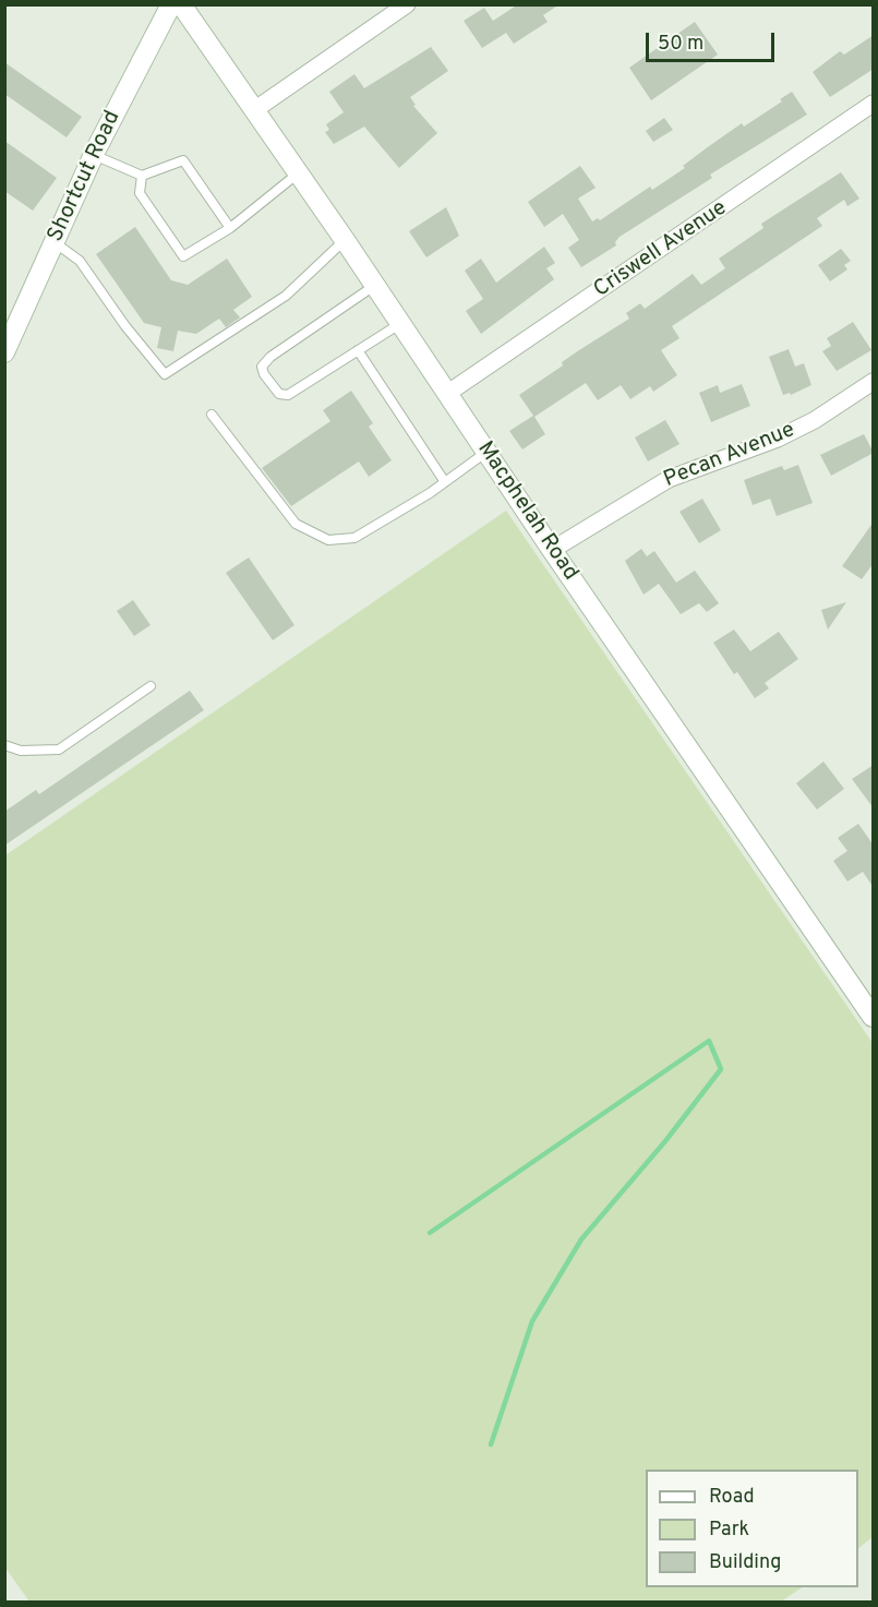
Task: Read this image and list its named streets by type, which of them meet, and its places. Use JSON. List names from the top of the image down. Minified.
{"streets":{"street":["Shortcut Road","Criswell Avenue","Pecan Avenue","Macphelah Road"]},"crossings":[["Criswell Avenue","Macphelah Road"],["Pecan Avenue","Macphelah Road"]],"legend":["Road","Park","Building"],"scale_bar":"50 m"}
